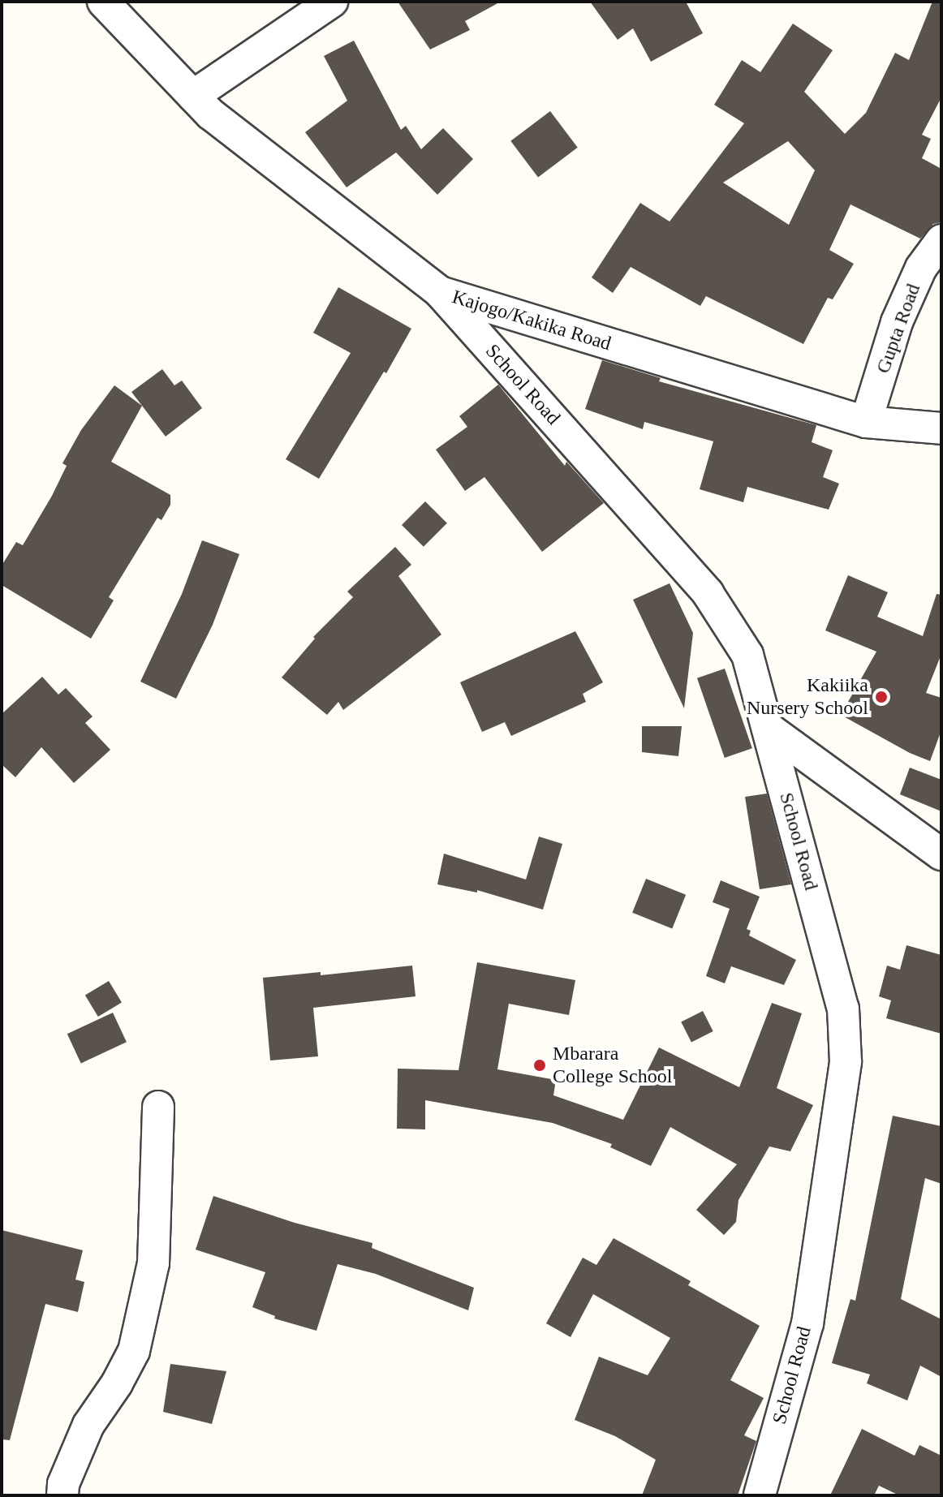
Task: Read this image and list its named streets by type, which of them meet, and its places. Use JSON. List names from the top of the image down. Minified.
{"streets":{"street":["Kajogo/Kakika Road","Gupta Road","School Road"]},"crossings":[["Kajogo/Kakika Road","Gupta Road"],["Kajogo/Kakika Road","School Road"]],"places":["Kakiika Nursery School","Mbarara College School"]}
